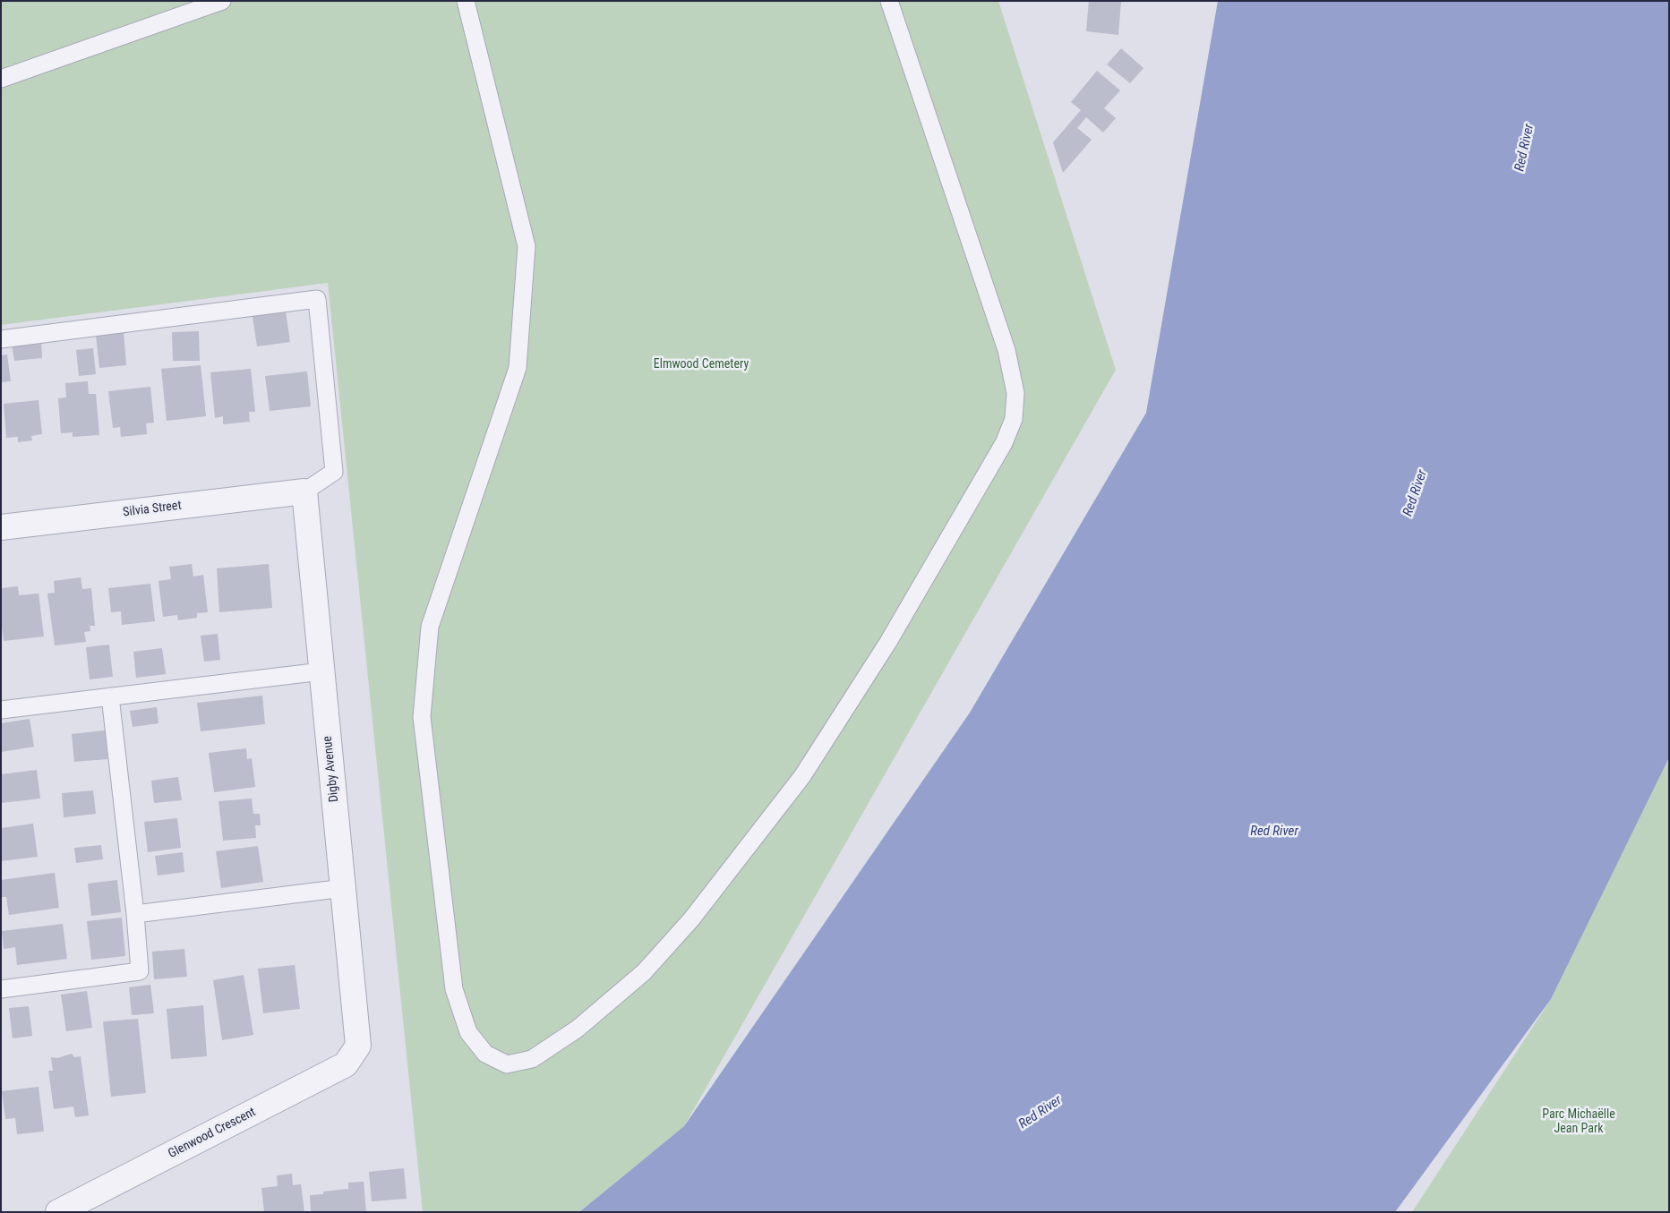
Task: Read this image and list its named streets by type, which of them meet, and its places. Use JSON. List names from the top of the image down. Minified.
{"streets":{"street":["Silvia Street","Digby Avenue","Glenwood Crescent"]},"crossings":[["Silvia Street","Digby Avenue"],["Digby Avenue","Glenwood Crescent"]],"water":["Red River"],"parks":["Elmwood Cemetery","Parc Michaëlle Jean Park"]}
